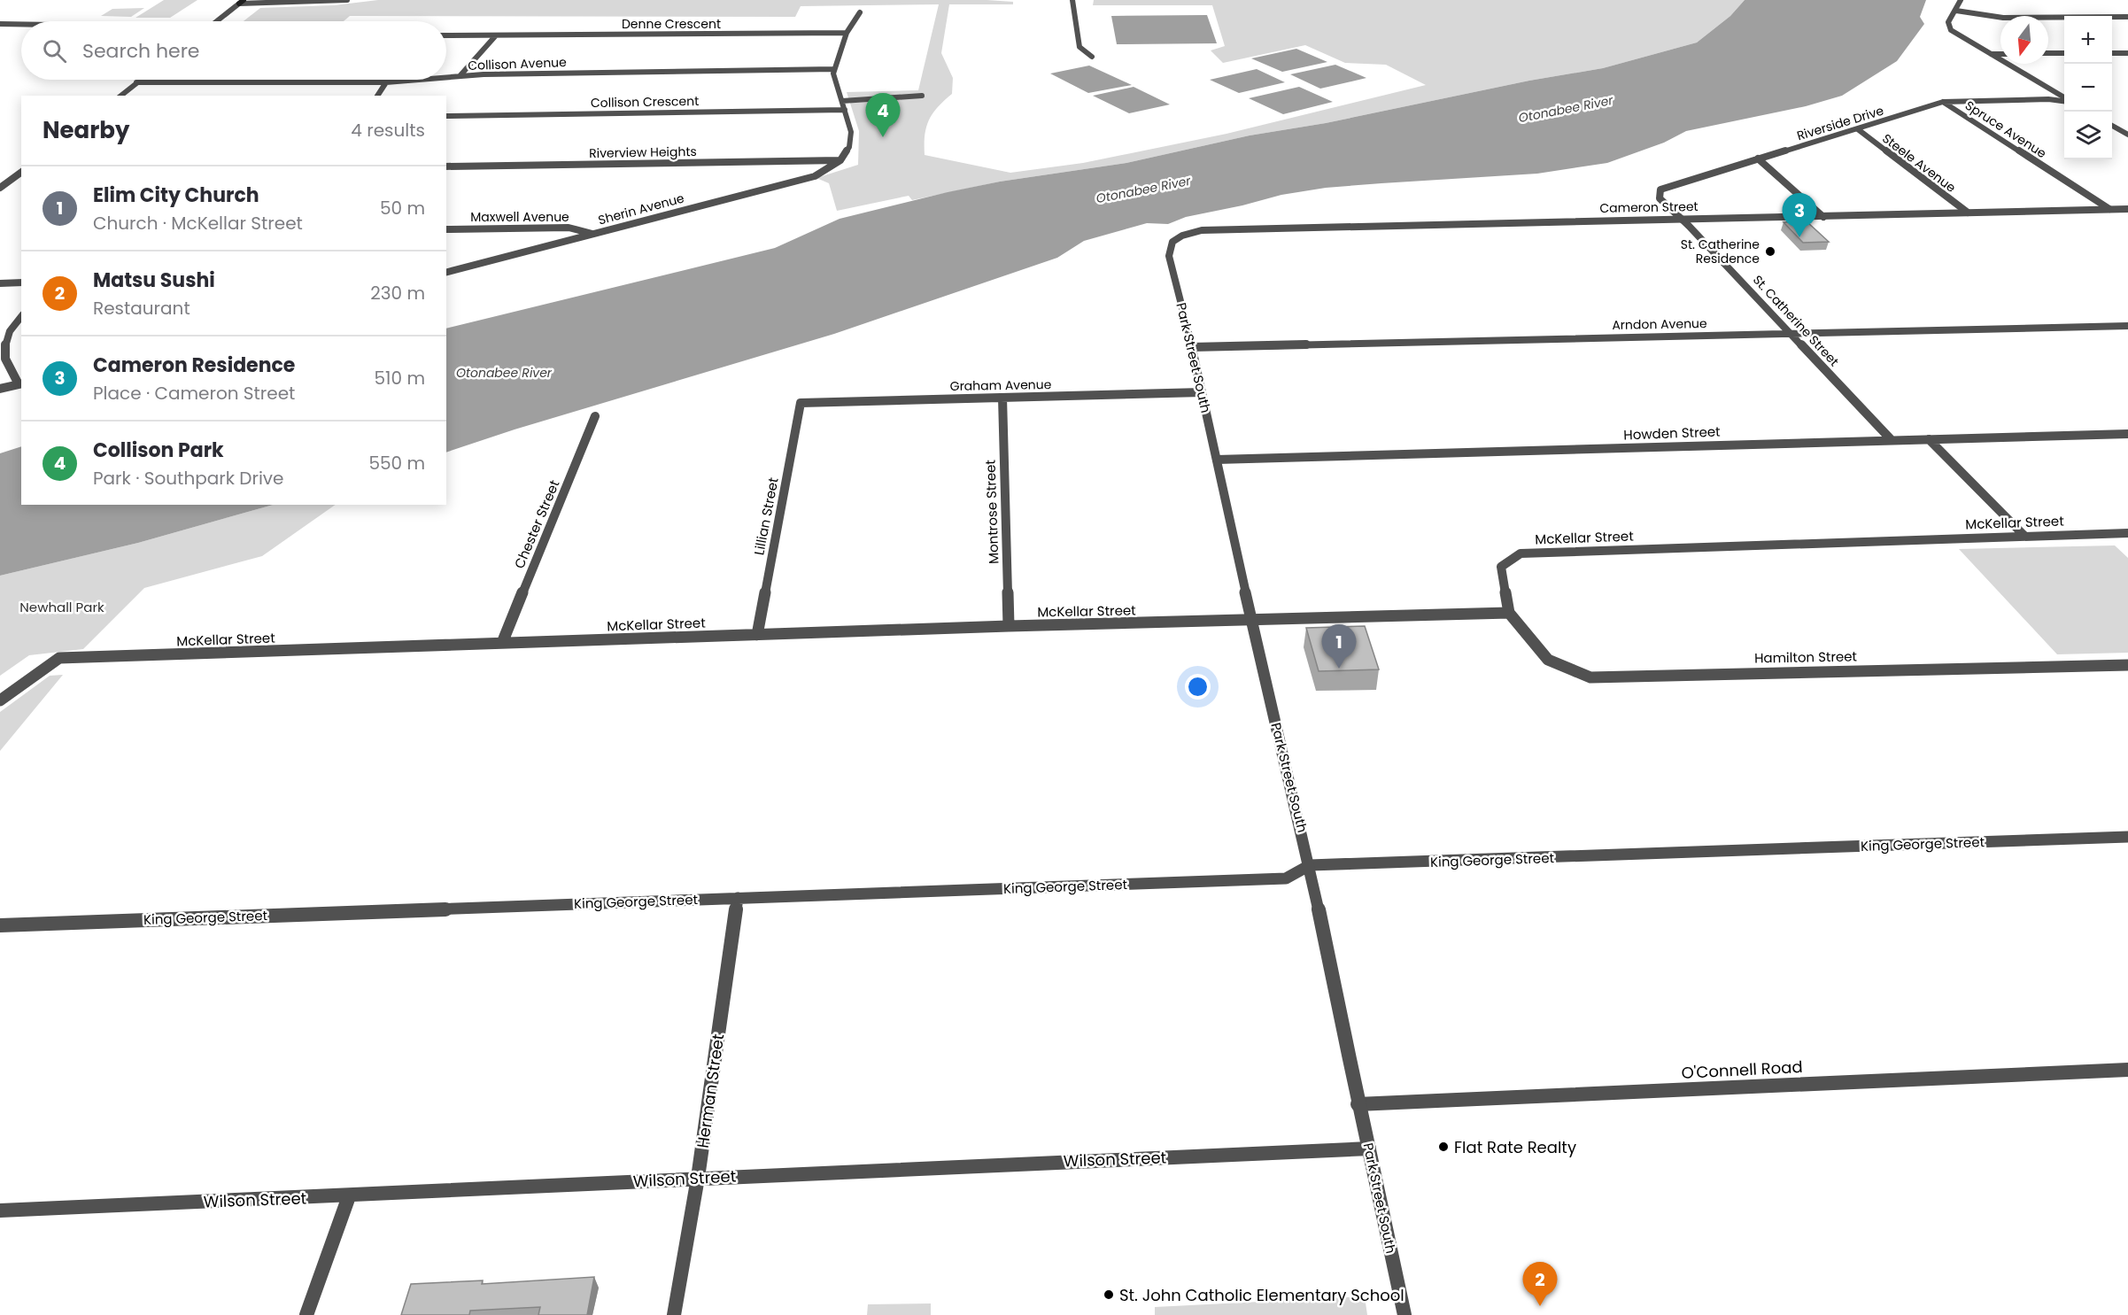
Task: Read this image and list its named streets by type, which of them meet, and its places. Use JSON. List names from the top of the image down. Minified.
{"streets":{"street":["Denne Crescent","Collison Avenue","Collison Crescent","Riverside Drive","Spruce Avenue","Riverview Heights","Steele Avenue","Cameron Street","Sherin Avenue","Maxwell Avenue","St. Catherine Street","Arndon Avenue","Park Street South","Graham Avenue","Howden Street","Montrose Street","Lillian Street","McKellar Street","Chester Street","Hamilton Street","King George Street","O'Connell Road","Herman Street","Wilson Street"]},"crossings":[["Riverside Drive","Spruce Avenue"],["Riverside Drive","Steele Avenue"],["Riverside Drive","Cameron Street"],["Riverside Drive","St. Catherine Street"],["Spruce Avenue","Cameron Street"],["Riverview Heights","Sherin Avenue"],["Steele Avenue","Cameron Street"],["Cameron Street","St. Catherine Street"],["Cameron Street","Park Street South"],["Sherin Avenue","Maxwell Avenue"],["St. Catherine Street","Arndon Avenue"],["St. Catherine Street","Howden Street"],["Arndon Avenue","Park Street South"],["Park Street South","Graham Avenue"],["Park Street South","Howden Street"],["Park Street South","McKellar Street"],["Park Street South","King George Street"],["Park Street South","O'Connell Road"],["Park Street South","Wilson Street"],["Graham Avenue","Montrose Street"],["Graham Avenue","Lillian Street"],["Montrose Street","McKellar Street"],["Lillian Street","McKellar Street"],["McKellar Street","Chester Street"],["McKellar Street","Hamilton Street"],["King George Street","Herman Street"],["Herman Street","Wilson Street"]],"water":["Otonabee River"],"parks":["Newhall Park"],"places":["St. Catherine Residence","Flat Rate Realty","St. John Catholic Elementary School"],"north":"bottom","page":{"map_buttons":["+","−"],"search":"Search here","pins":["4","3","1","2"],"heading":["Nearby","4 results"],"list":[{"mark":"1","name":"Elim City Church","note":"Church · McKellar Street","value":"50 m"},{"mark":"2","name":"Matsu Sushi","note":"Restaurant","value":"230 m"},{"mark":"3","name":"Cameron Residence","note":"Place · Cameron Street","value":"510 m"},{"mark":"4","name":"Collison Park","note":"Park · Southpark Drive","value":"550 m"}]}}
